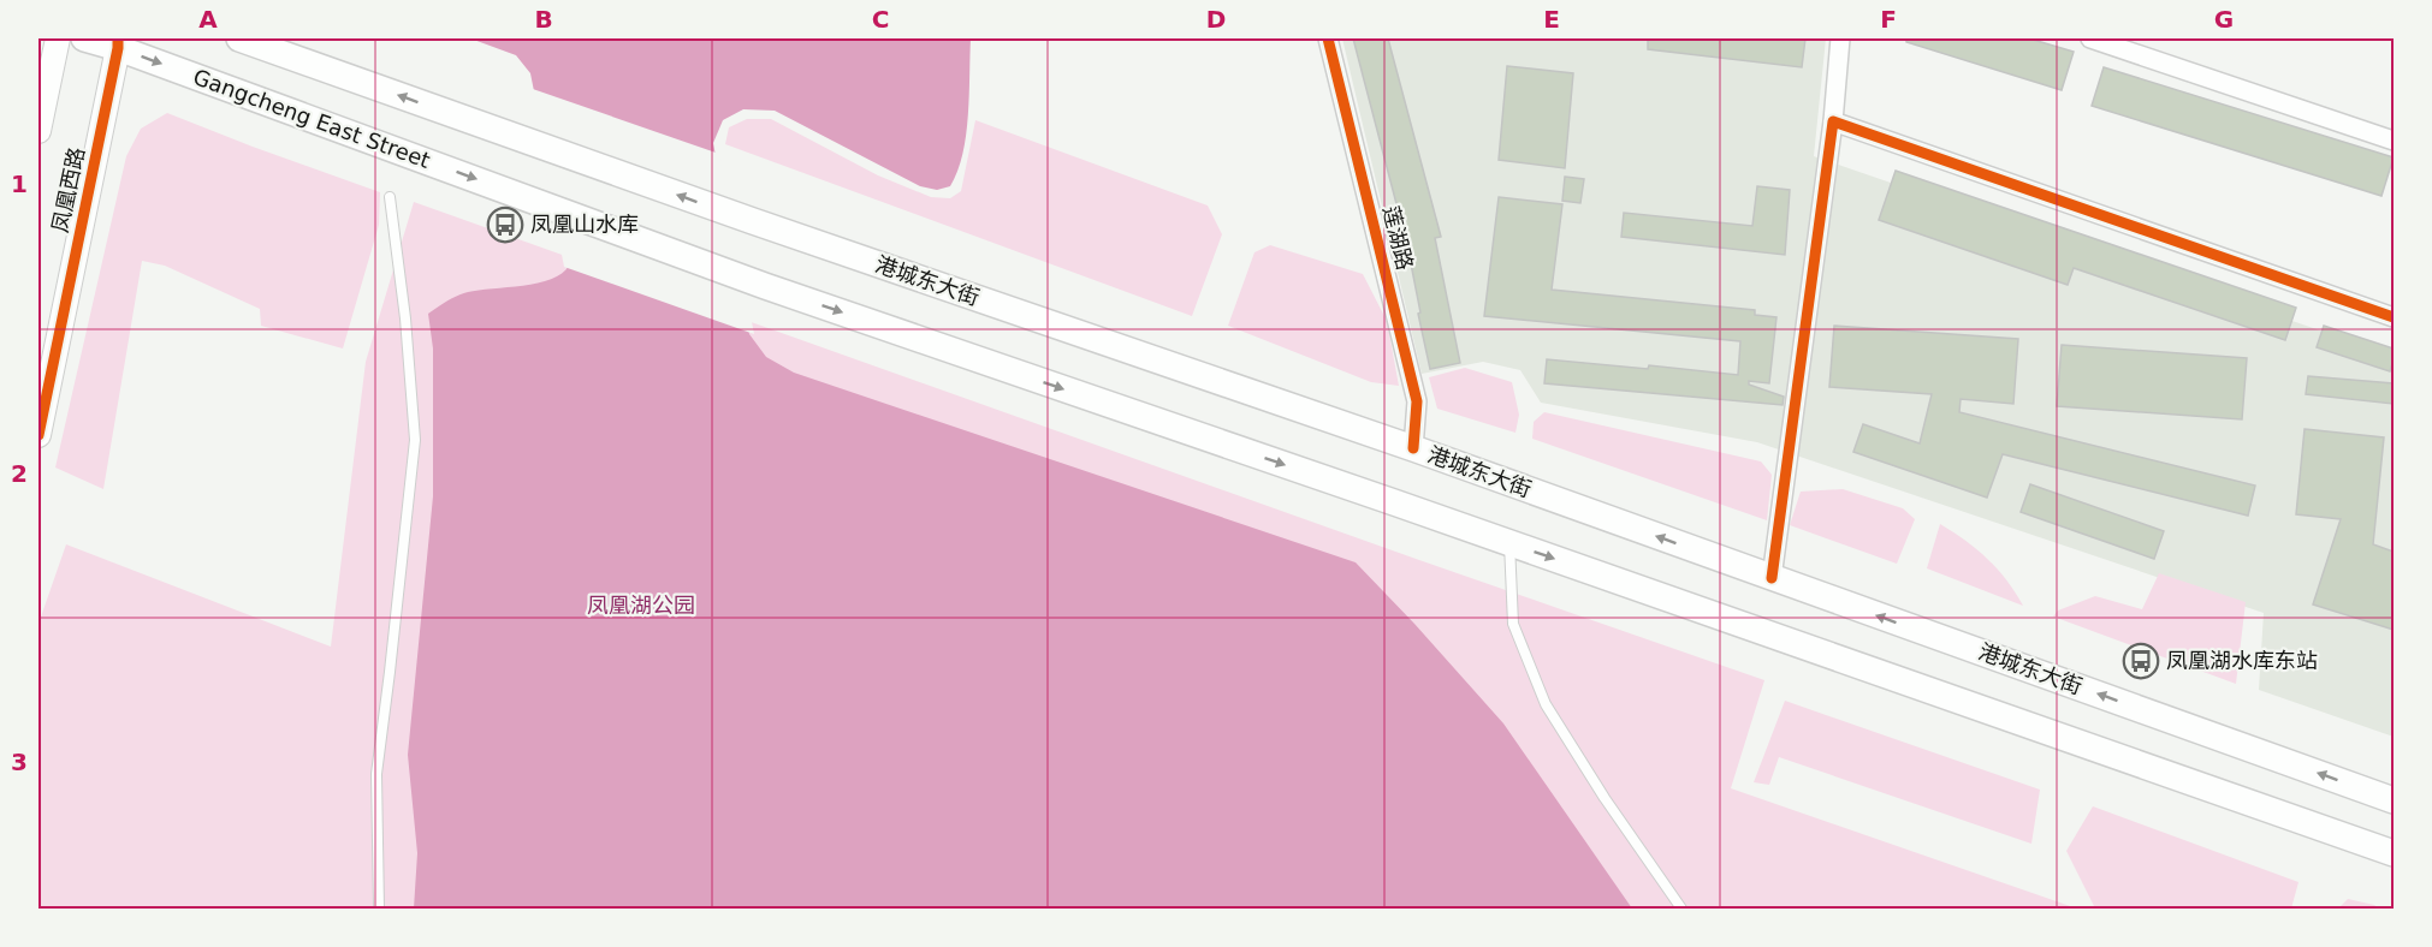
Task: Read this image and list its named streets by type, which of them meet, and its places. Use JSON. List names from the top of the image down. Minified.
{"streets":{"main road":["Gangcheng East Street","港城东大街"],"street":["凤凰西路","莲湖路"]},"crossings":[["Gangcheng East Street","凤凰西路"],["莲湖路","港城东大街"]],"one_way":["Gangcheng East Street"],"parks":["凤凰湖公园"],"places":{"bus stop":["凤凰山水库","凤凰湖水库东站"]},"grid":{"columns":["A","B","C","D","E","F","G"],"rows":["1","2","3"]}}
